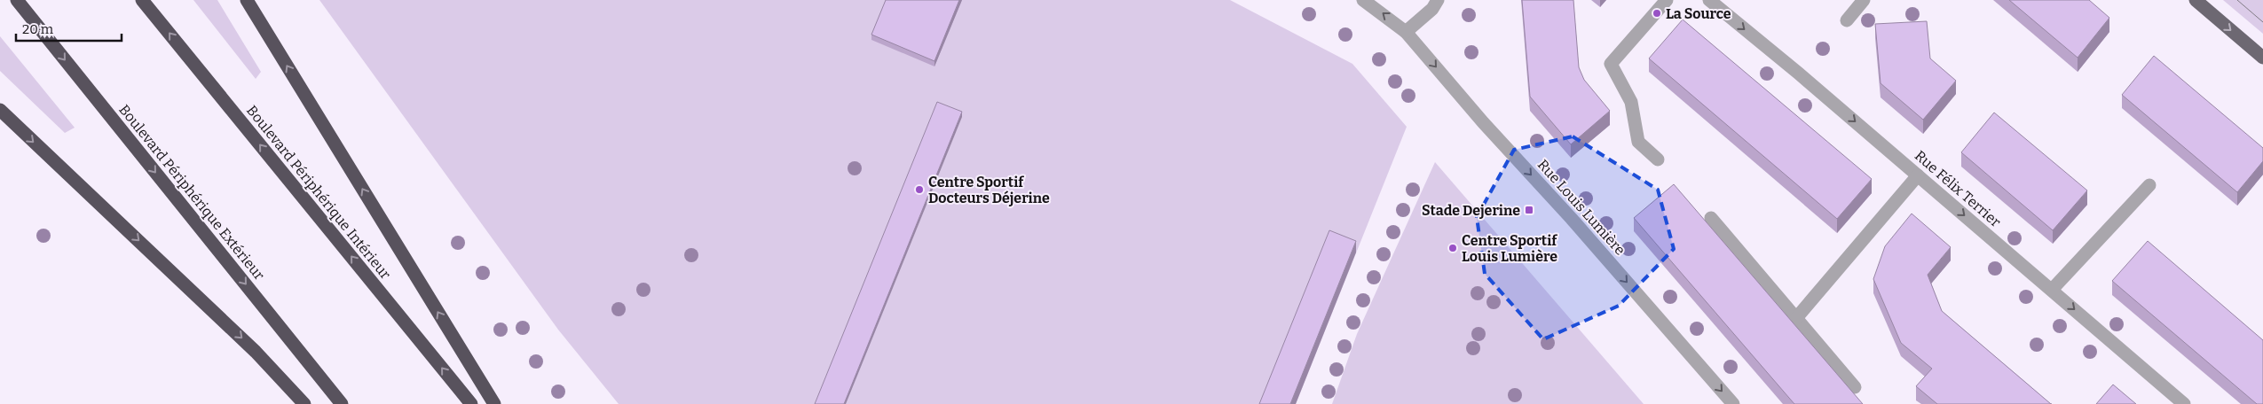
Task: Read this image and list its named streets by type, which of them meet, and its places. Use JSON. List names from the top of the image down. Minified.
{"streets":{"highway":["Boulevard Périphérique Extérieur","Boulevard Périphérique Intérieur"],"street":["Rue Félix Terrier","Rue Louis Lumière"]},"one_way":["Rue Félix Terrier","Rue Louis Lumière"],"places":{"other":["La Source","Centre Sportif Docteurs Déjerine","Centre Sportif Louis Lumière"],"transit":["Stade Dejerine"]},"scale_bar":"20 m"}
